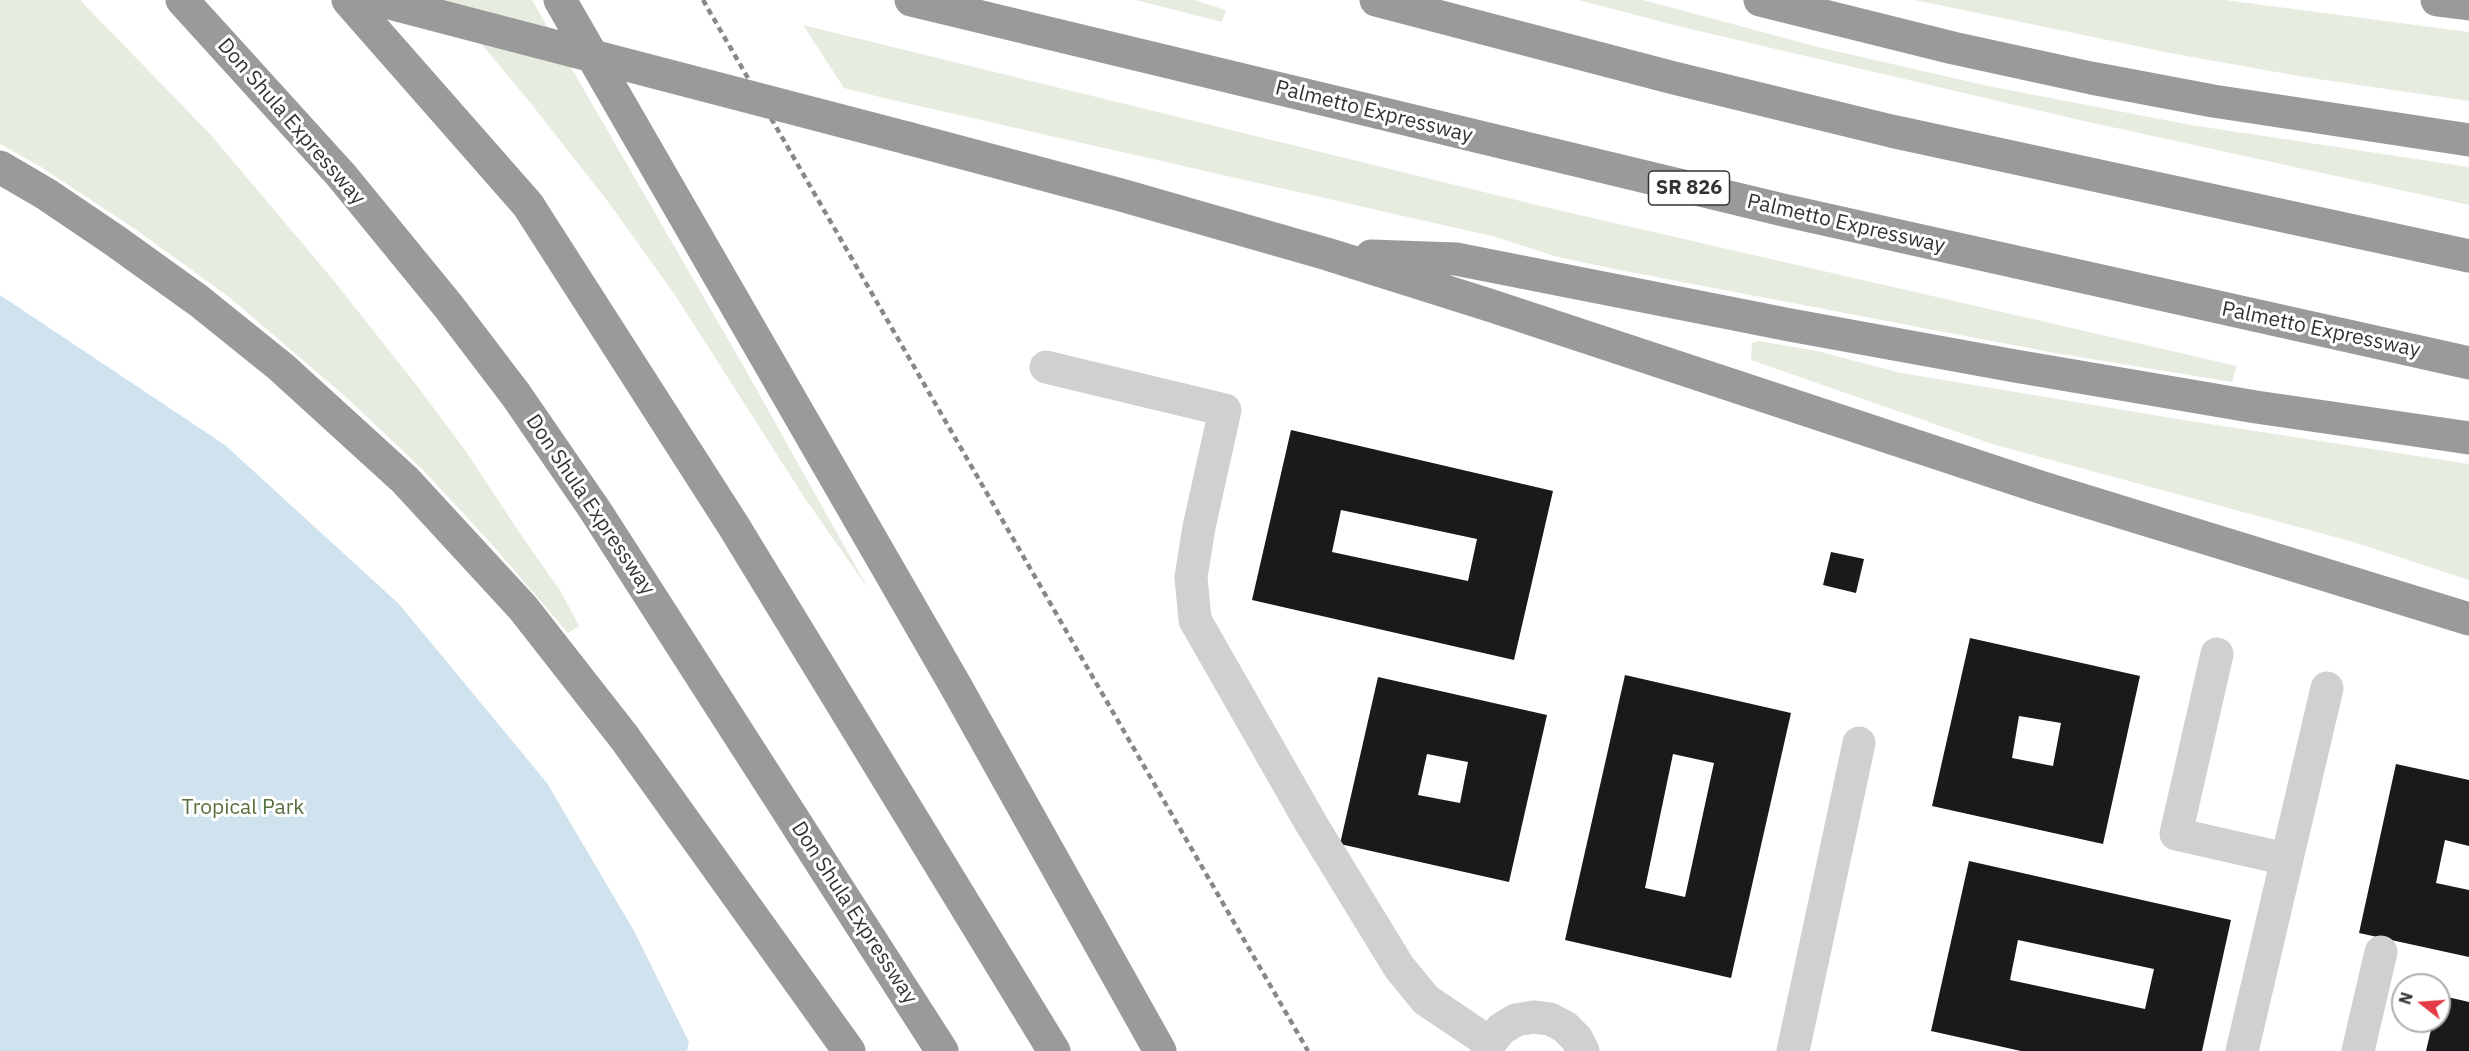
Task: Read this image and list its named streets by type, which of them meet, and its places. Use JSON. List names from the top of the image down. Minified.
{"streets":{"highway":["Palmetto Expressway","Don Shula Expressway","SR 826"]},"parks":["Tropical Park"],"north":"left"}
